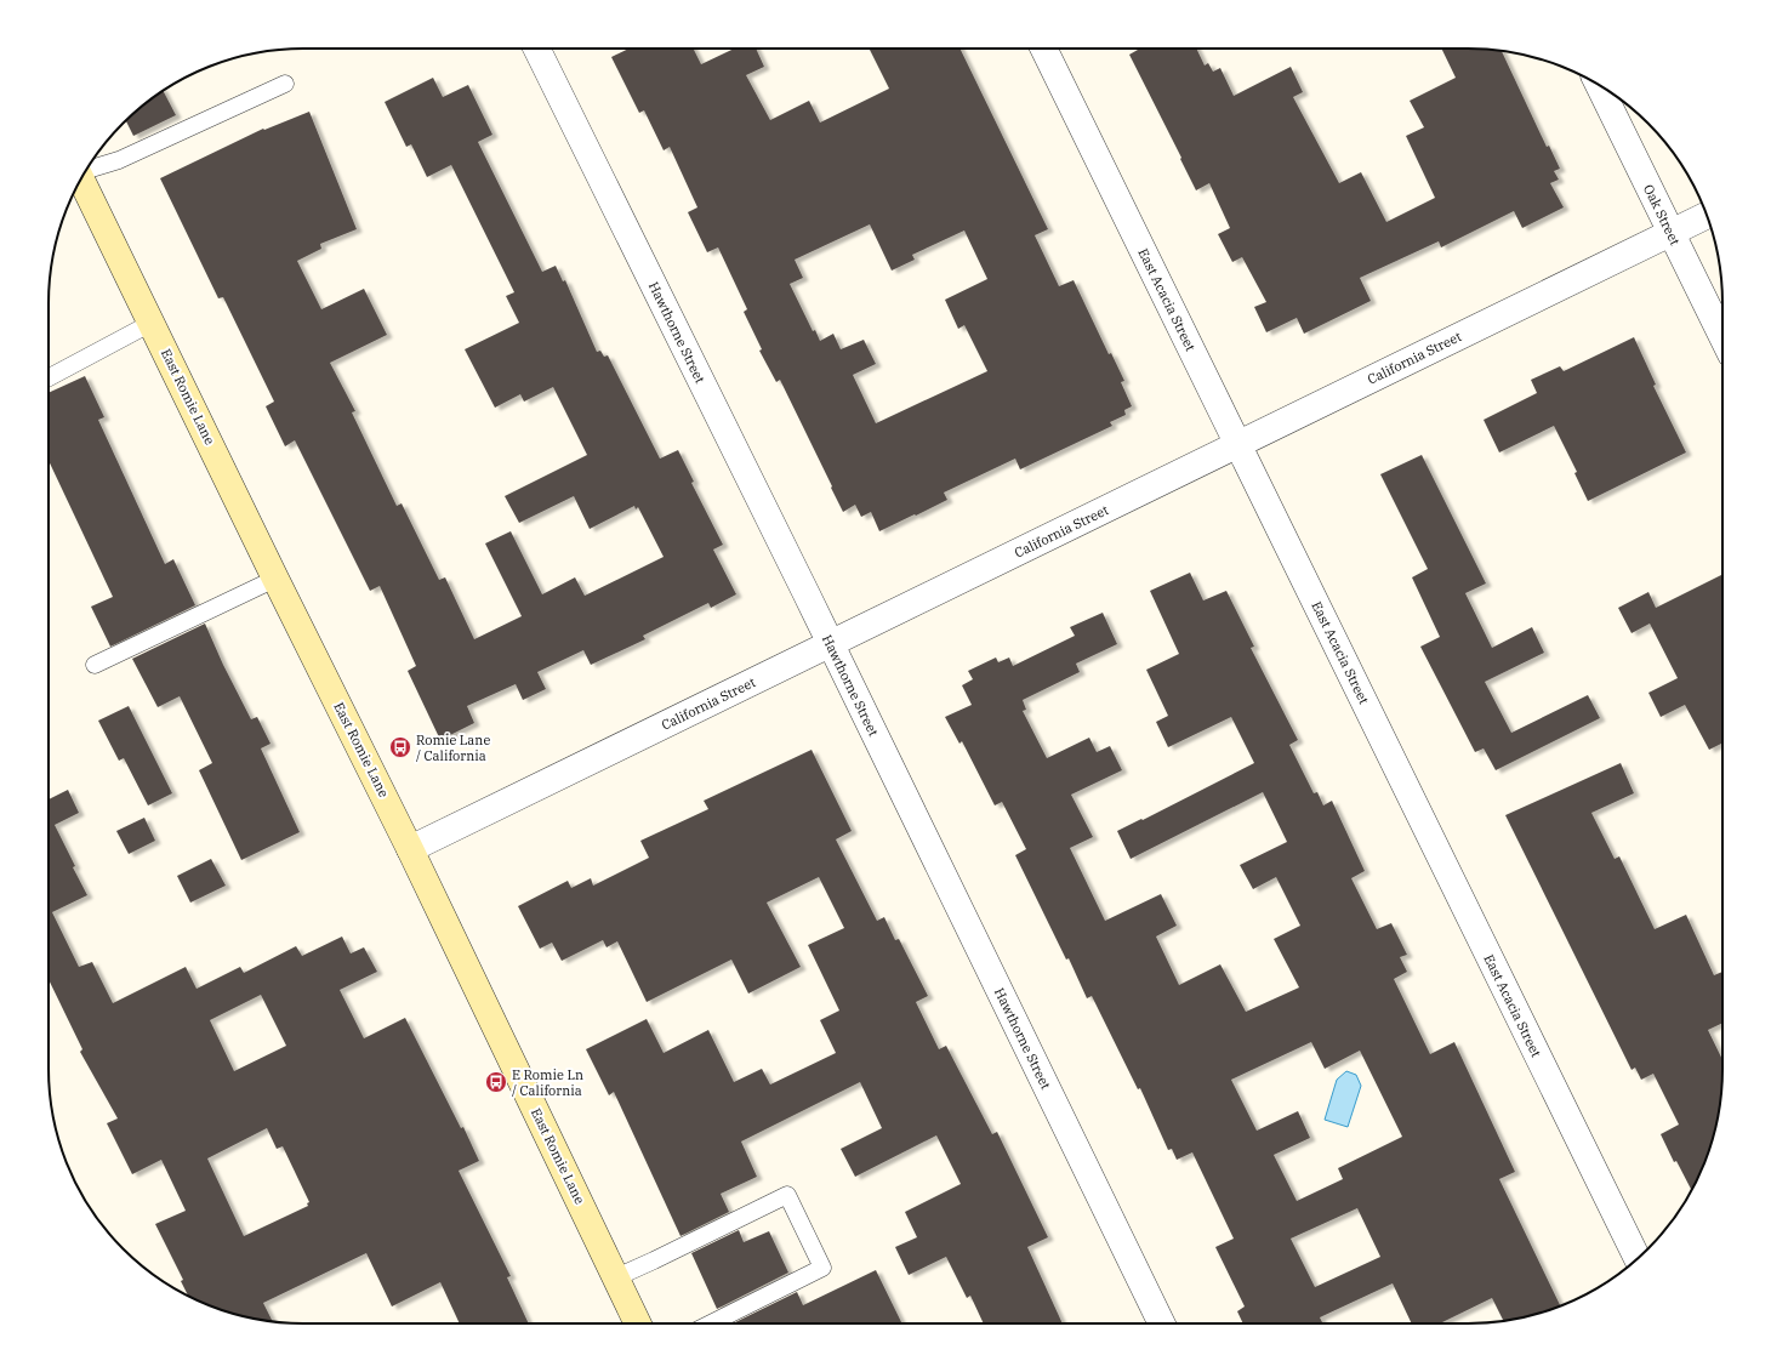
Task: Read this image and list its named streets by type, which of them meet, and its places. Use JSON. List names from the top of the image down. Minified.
{"streets":{"main road":["East Romie Lane"],"street":["Oak Street","East Acacia Street","Hawthorne Street","California Street"]},"crossings":[["Oak Street","California Street"],["East Acacia Street","California Street"],["Hawthorne Street","California Street"],["California Street","East Romie Lane"]],"places":{"bus stop":["Romie Lane / California","E Romie Ln / California"]}}
